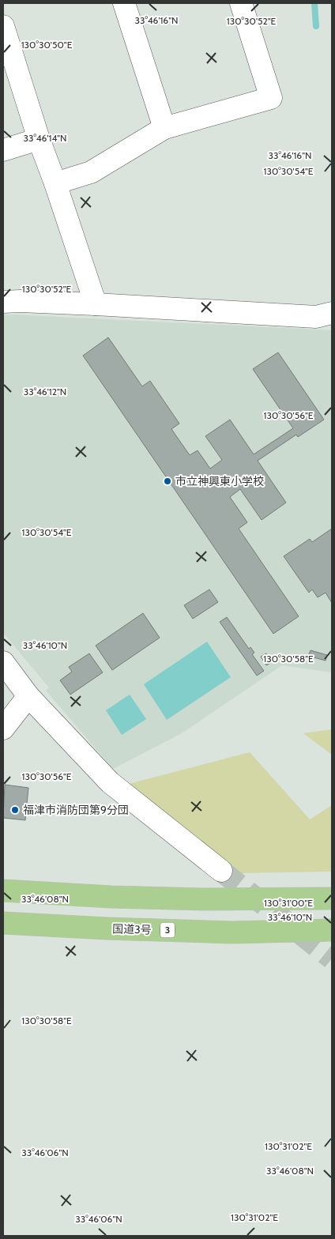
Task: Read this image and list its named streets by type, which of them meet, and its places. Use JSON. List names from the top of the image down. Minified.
{"streets":{"highway":["国道3号","3"]},"places":["市立神興東小学校","福津市消防団第9分団"],"coordinates":["33°46'16\"N","130°30'52\"E","130°30'50\"E","33°46'14\"N","130°30'54\"E","33°46'12\"N","130°30'56\"E","33°46'10\"N","130°30'58\"E","33°46'08\"N","130°31'00\"E","130°31'02\"E","33°46'06\"N"]}
